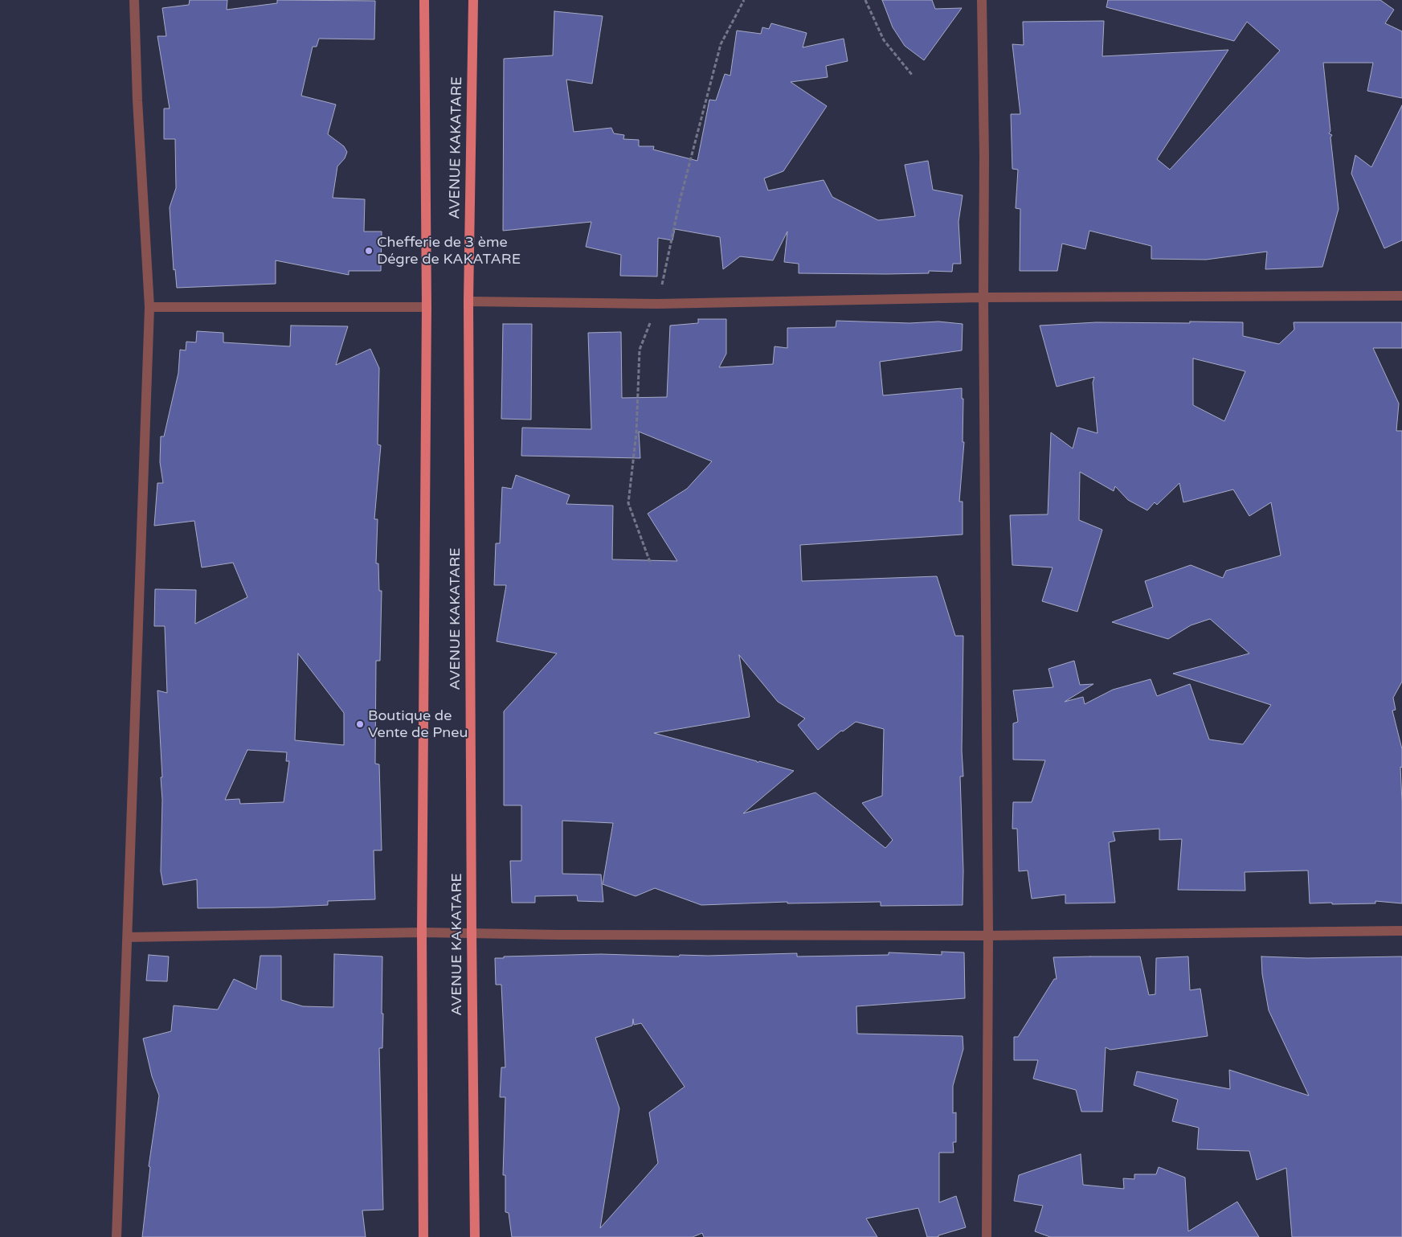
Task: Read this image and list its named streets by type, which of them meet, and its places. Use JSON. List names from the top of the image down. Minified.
{"streets":{"main road":["AVENUE KAKATARE"]},"places":["Chefferie de 3 ème Dégre de KAKATARE","Boutique de Vente de Pneu"]}
